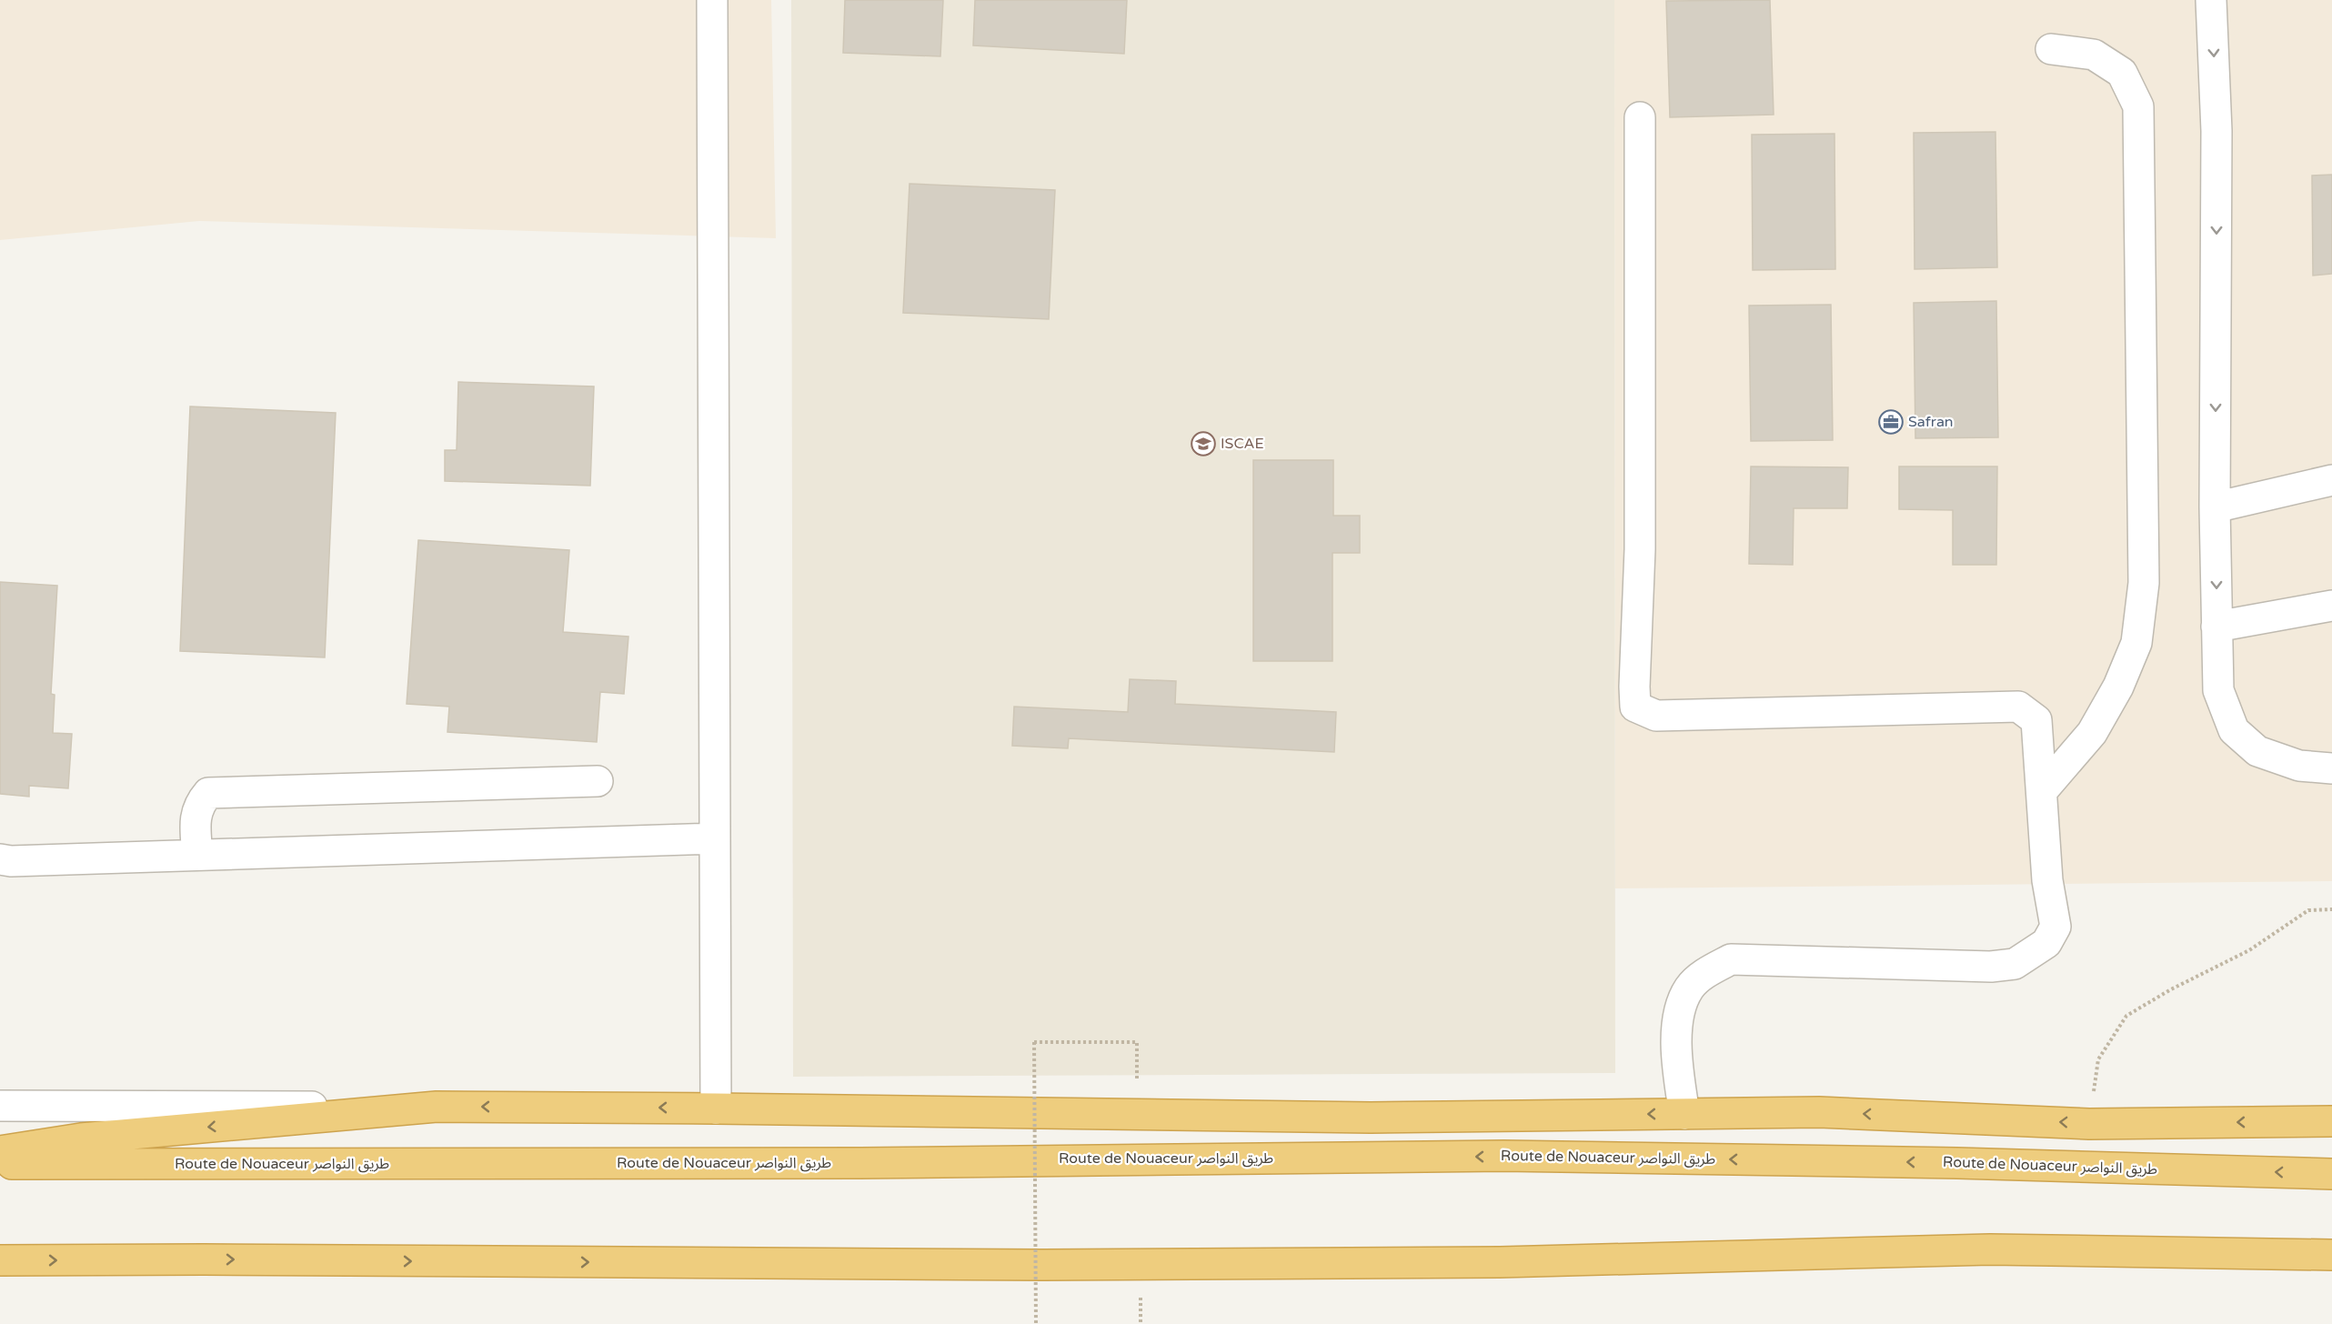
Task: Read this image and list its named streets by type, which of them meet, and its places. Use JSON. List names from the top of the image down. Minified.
{"streets":{"highway":["Route de Nouaceur طريق النواصر"]},"places":{"office":["Safran"],"school or university":["ISCAE"]}}
